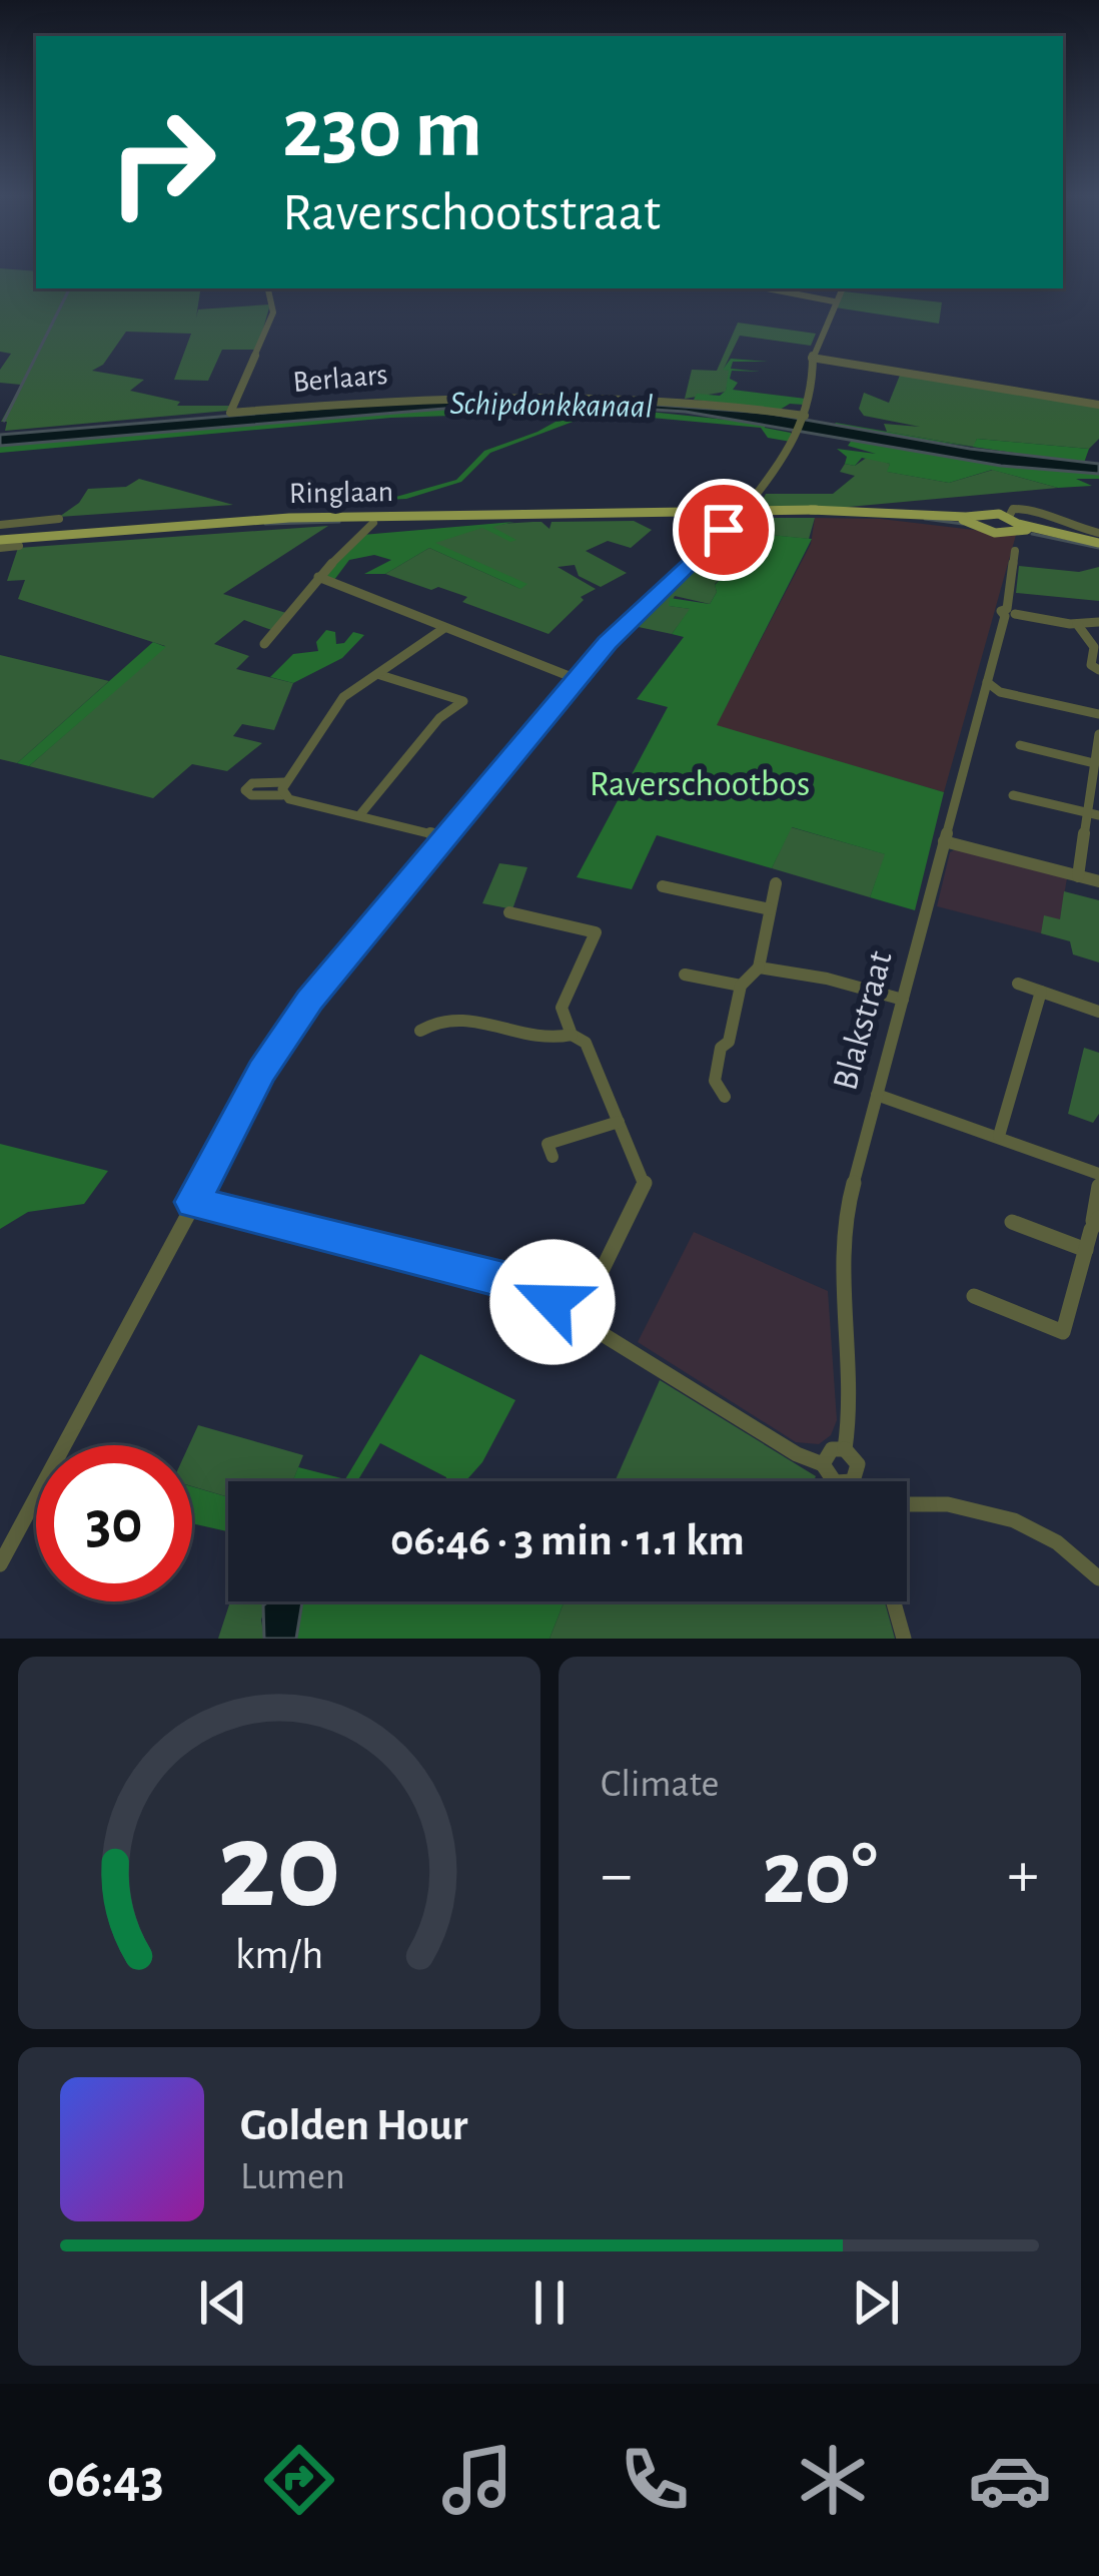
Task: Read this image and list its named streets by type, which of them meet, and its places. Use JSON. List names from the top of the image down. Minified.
{"streets":{"main road":["Ringlaan"],"street":["Berlaars","Blakstraat"]},"water":["Schipdonkkanaal"],"parks":["Raverschootbos"],"page":{"turn":["230 m","Raverschootstraat"],"limit":"30","trip":"06:46 · 3 min · 1.1 km","tile":"Climate","heat":["−","20°","+"],"song":["Golden Hour","Lumen"],"tabs":"06:43","gauge":["20","km/h"]}}
